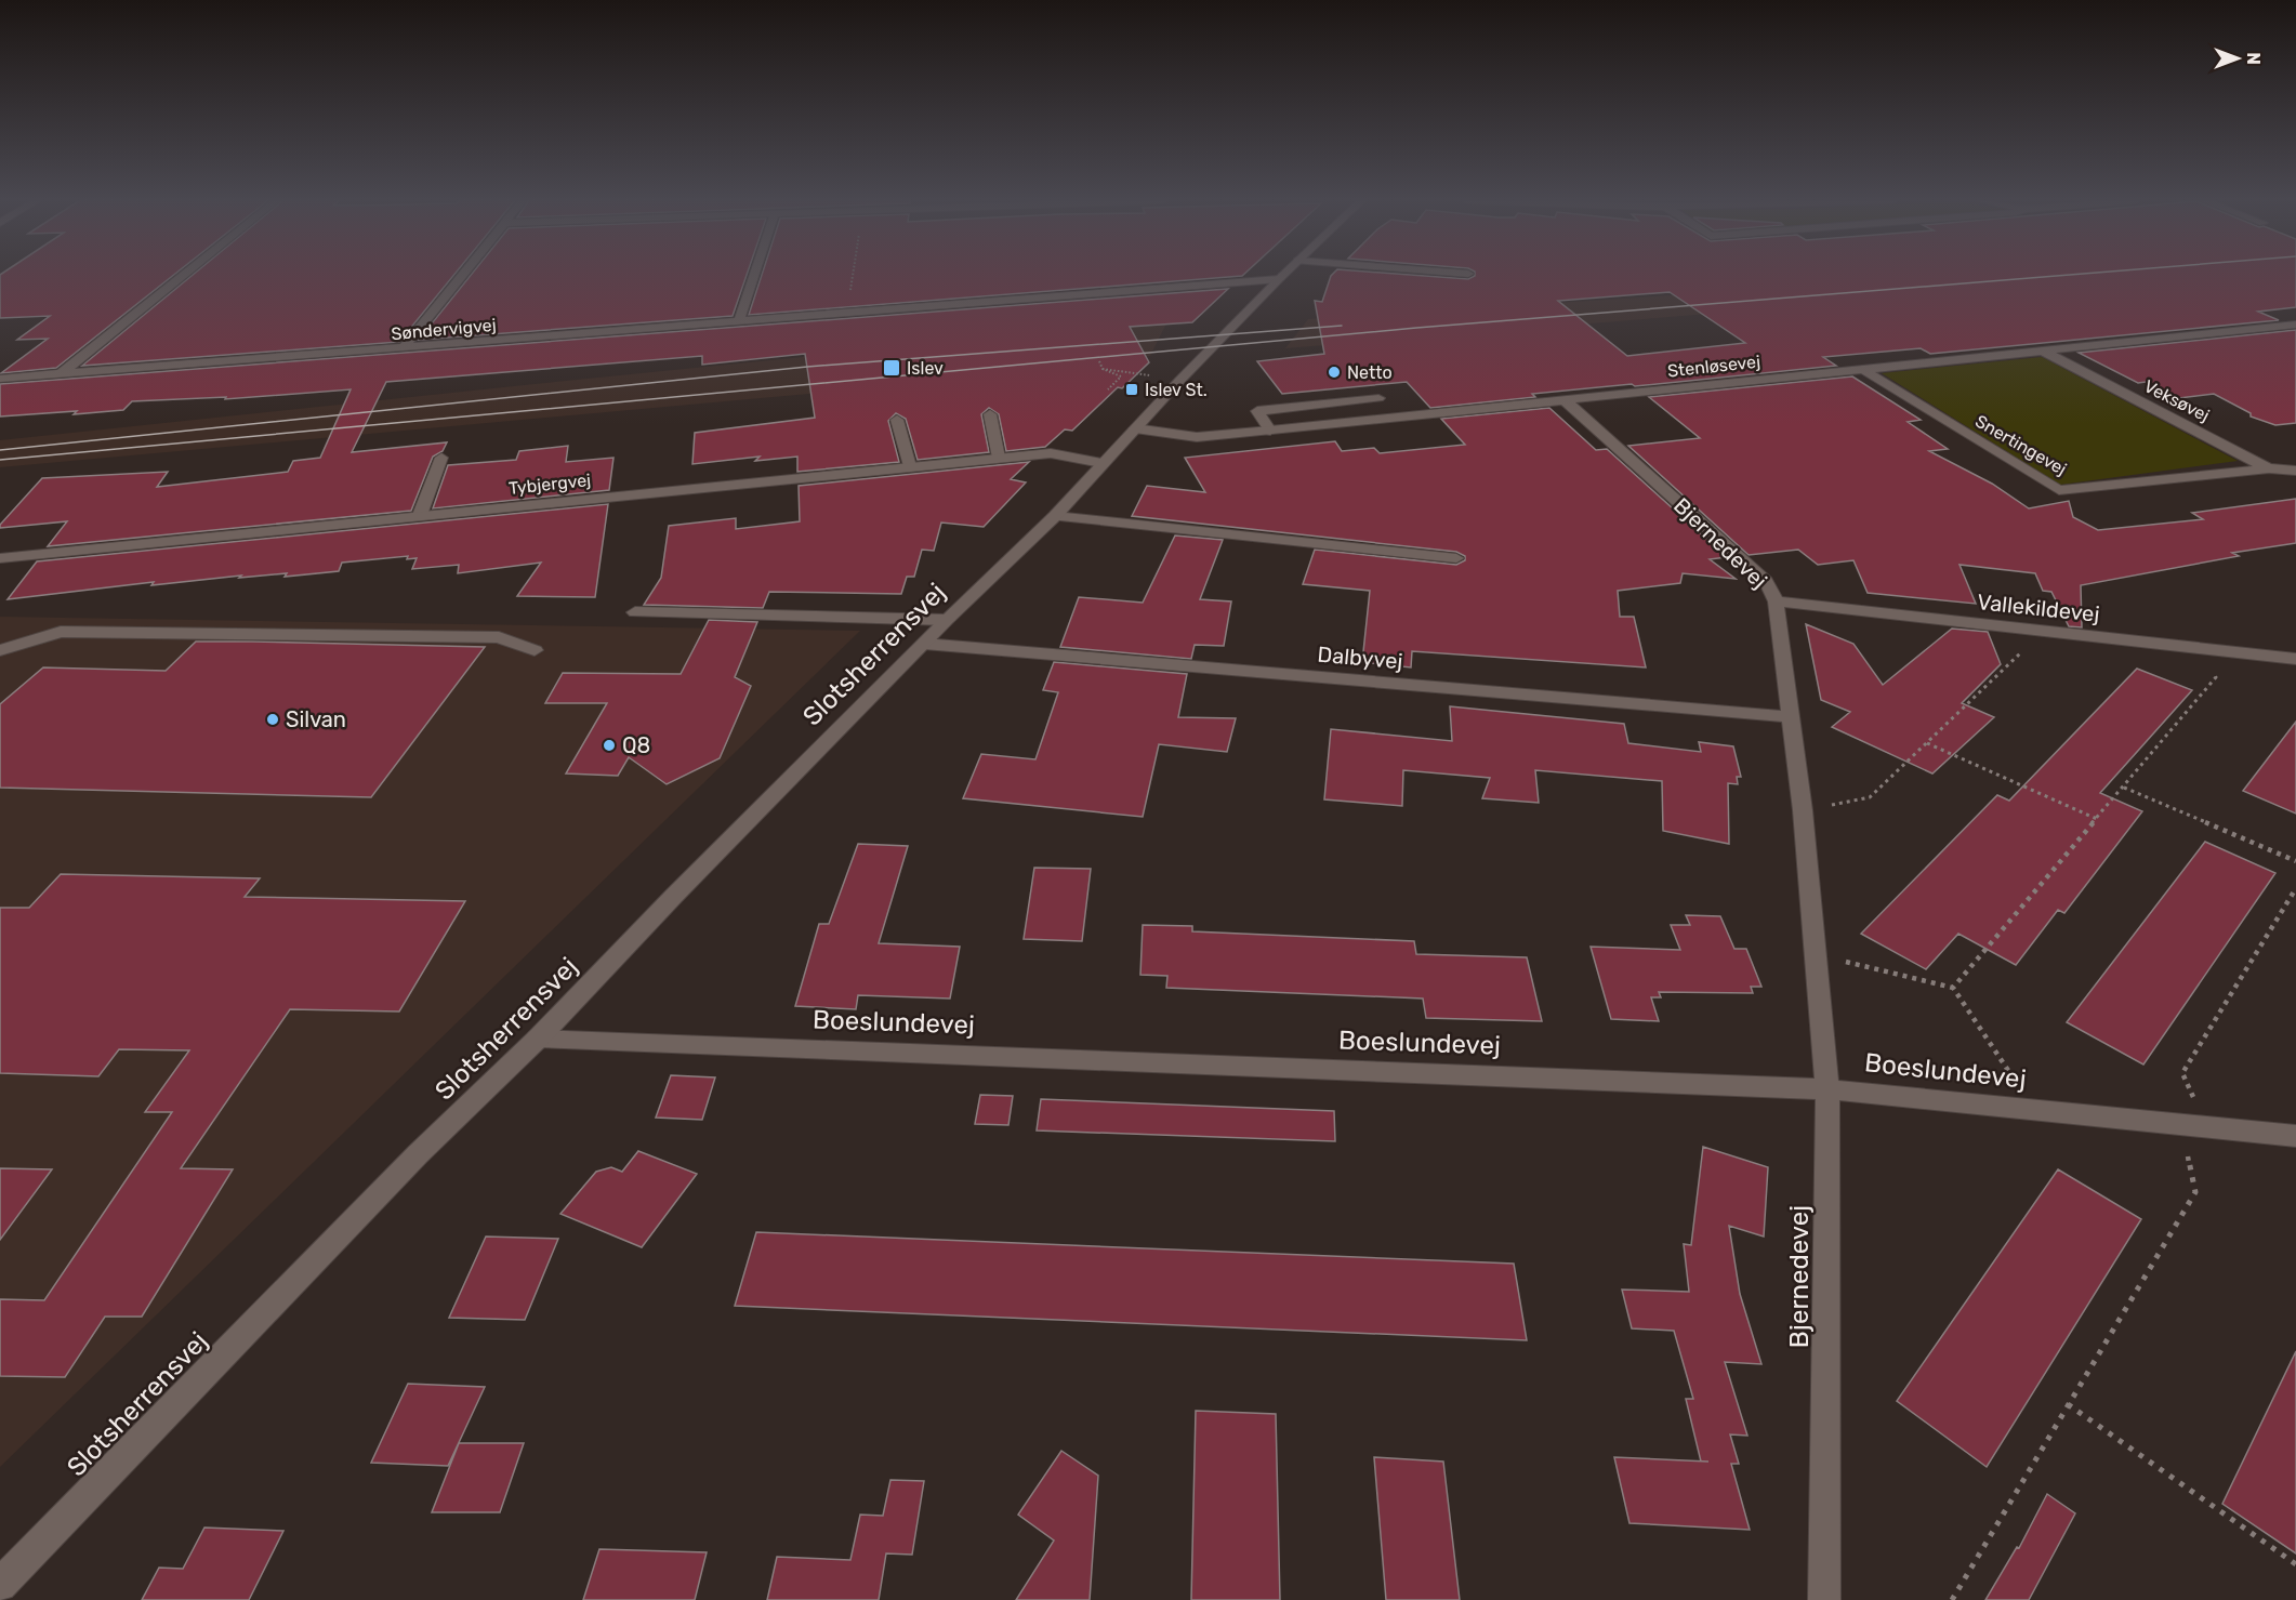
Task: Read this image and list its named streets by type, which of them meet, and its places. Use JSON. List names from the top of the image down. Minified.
{"streets":{"street":["Søndervigvej","Stenløsevej","Veksøvej","Snertingevej","Tybjergvej","Bjernedevej","Vallekildevej","Slotsherrensvej","Dalbyvej","Boeslundevej"]},"crossings":[["Søndervigvej","Slotsherrensvej"],["Stenløsevej","Veksøvej"],["Stenløsevej","Snertingevej"],["Stenløsevej","Bjernedevej"],["Stenløsevej","Slotsherrensvej"],["Veksøvej","Snertingevej"],["Tybjergvej","Slotsherrensvej"],["Bjernedevej","Vallekildevej"],["Bjernedevej","Dalbyvej"],["Bjernedevej","Boeslundevej"],["Slotsherrensvej","Dalbyvej"],["Slotsherrensvej","Boeslundevej"]],"places":{"transit":["Islev","Islev St."],"other":["Netto","Silvan","Q8"]},"north":"right"}
